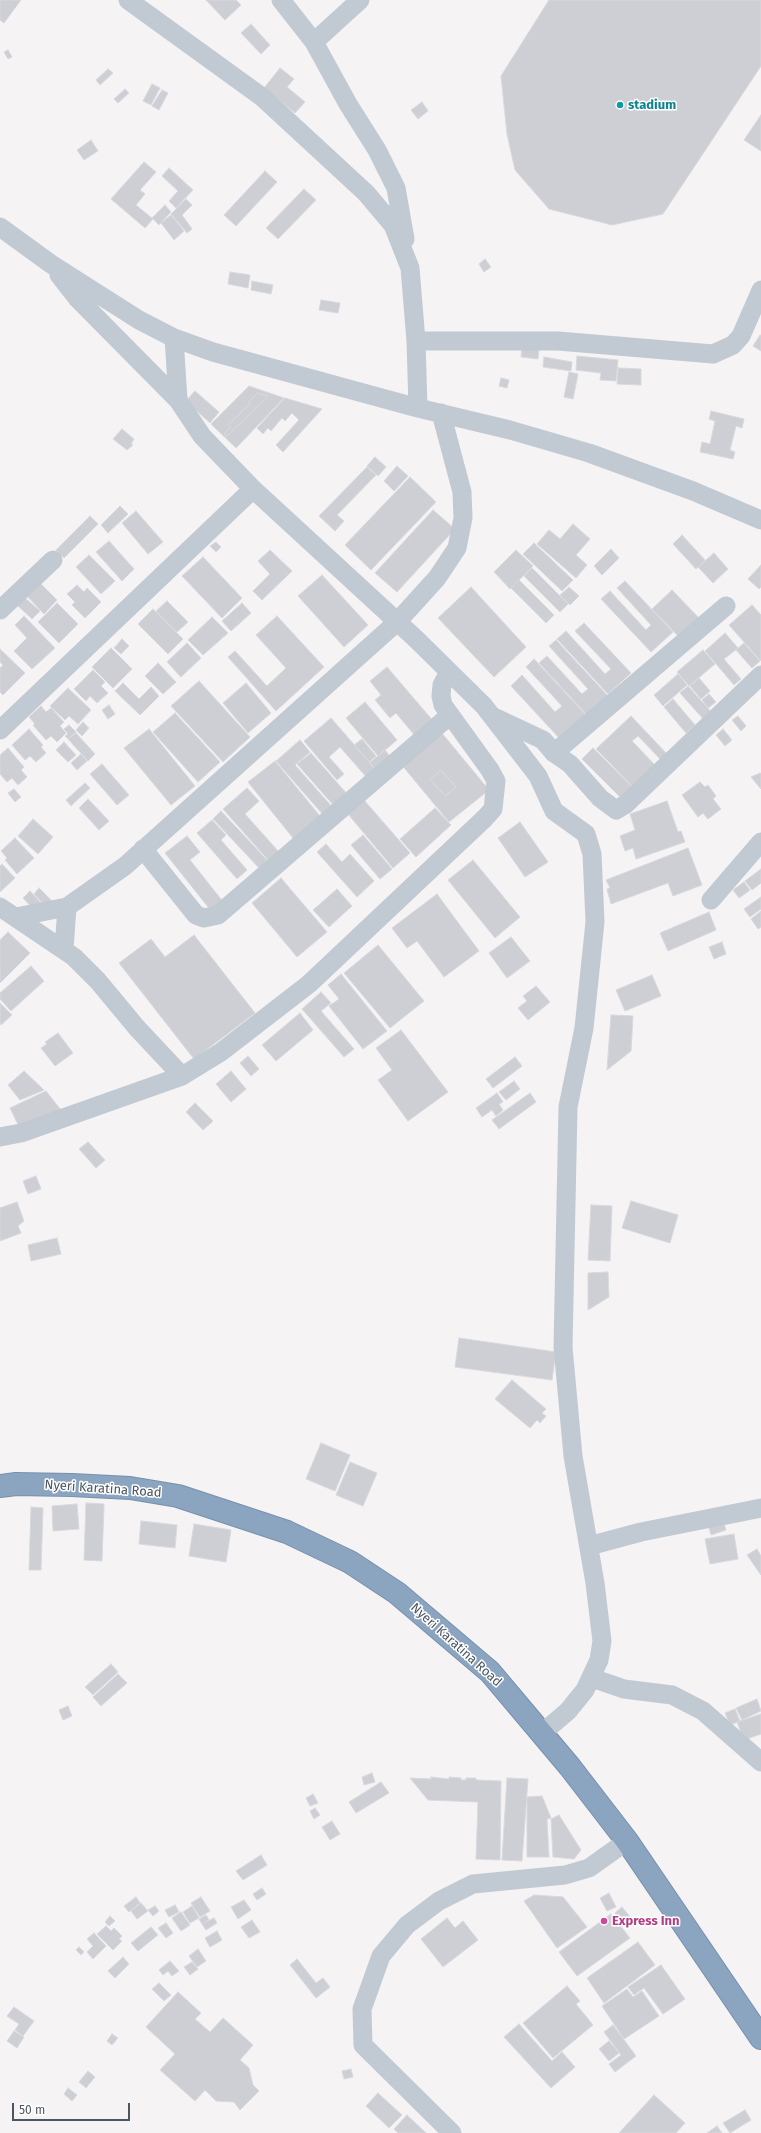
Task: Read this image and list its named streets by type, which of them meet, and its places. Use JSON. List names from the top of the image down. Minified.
{"streets":{"highway":["Nyeri Karatina Road"]},"places":["stadium","Express Inn"],"scale_bar":"50 m"}
